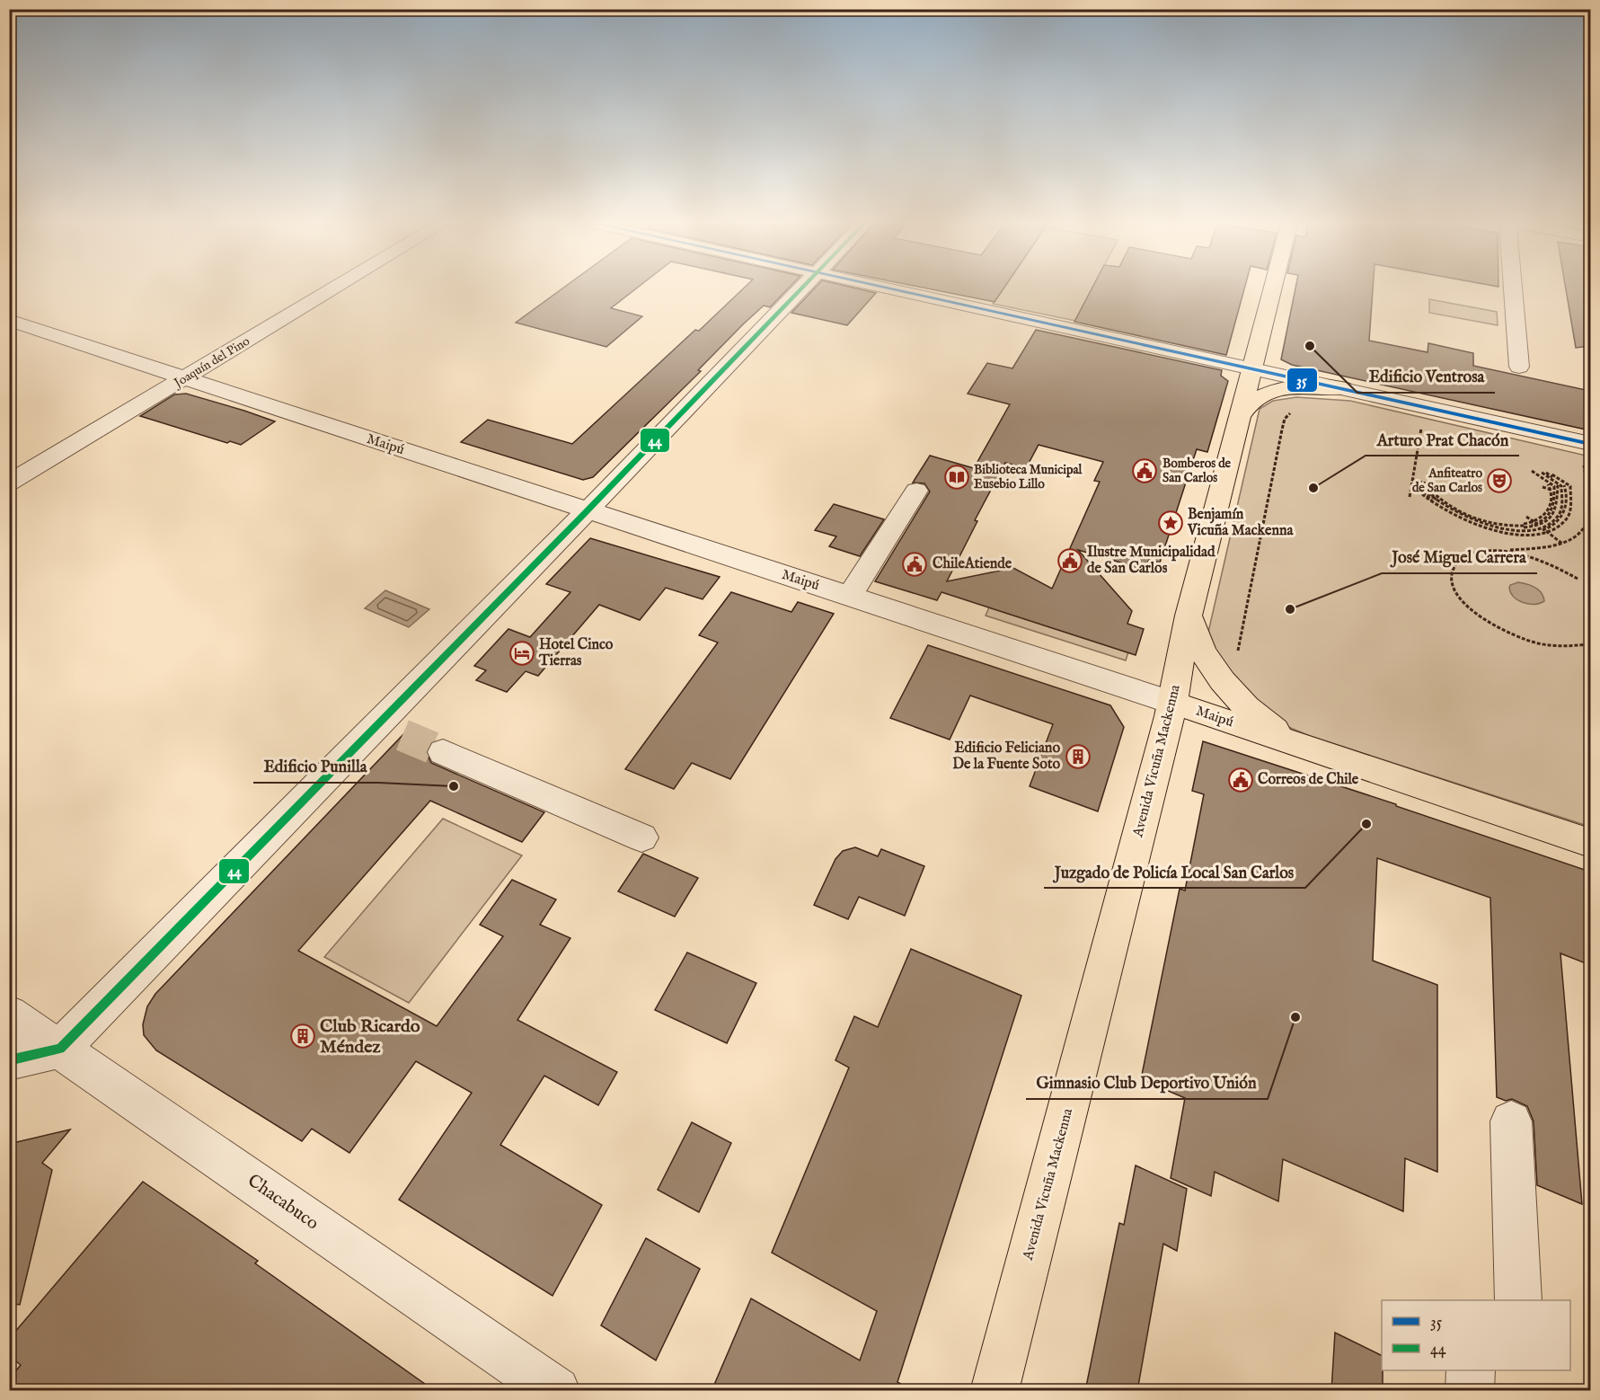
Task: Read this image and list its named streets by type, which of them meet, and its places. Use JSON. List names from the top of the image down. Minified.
{"streets":{"main road":["Maipú","Avenida Vicuña Mackenna"],"street":["Joaquín del Pino","Chacabuco"]},"crossings":[["Joaquín del Pino","Maipú"],["Maipú","Avenida Vicuña Mackenna"]],"places":{"other":["Edificio Ventrosa","Arturo Prat Chacón","José Miguel Carrera","Edificio Punilla","Juzgado de Policía Local San Carlos","Gimnasio Club Deportivo Unión"],"public building":["Bomberos de San Carlos","Ilustre Municipalidad de San Carlos","ChileAtiende","Correos de Chile"],"library":["Biblioteca Municipal Eusebio Lillo"],"theatre":["Anfiteatro de San Carlos"],"place":["Benjamín Vicuña Mackenna"],"hotel":["Hotel Cinco Tierras"],"building":["Edificio Feliciano De la Fuente Soto","Club Ricardo Méndez"]},"lines":["transit line 35","transit line 44"],"legend":["35","44"]}
